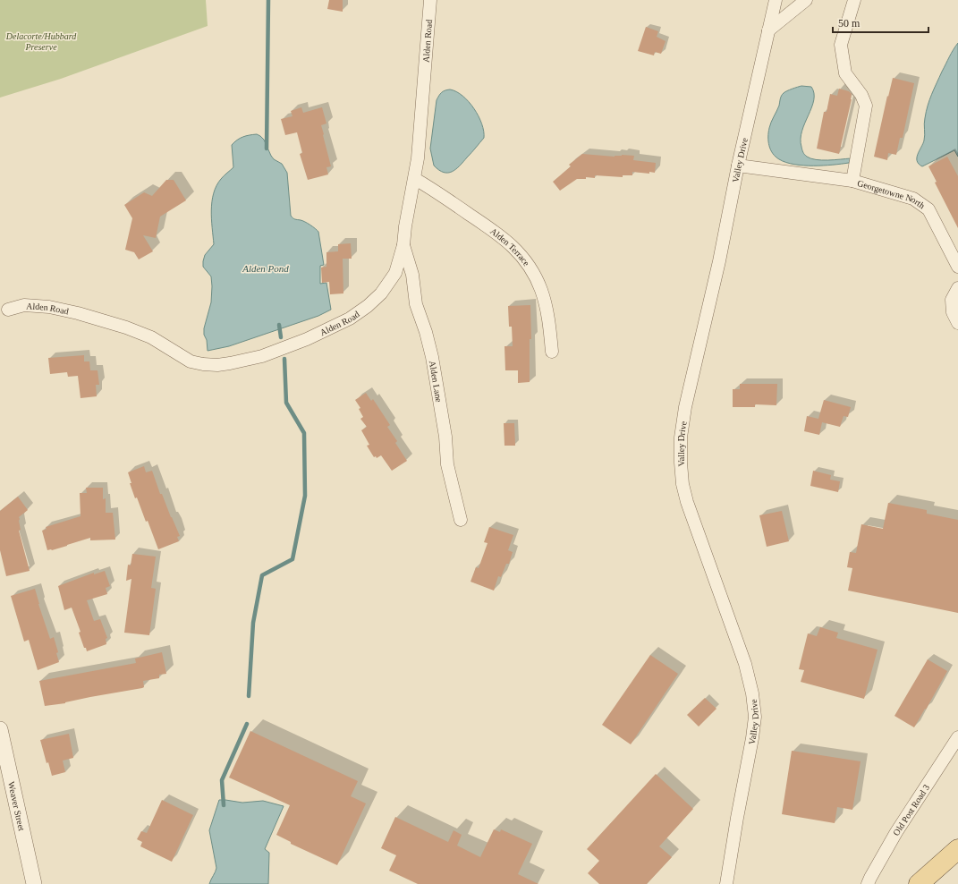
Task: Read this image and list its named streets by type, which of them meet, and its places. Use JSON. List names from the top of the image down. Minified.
{"streets":{"street":["Alden Road","Valley Drive","Georgetowne North","Alden Terrace","Alden Lane","Weaver Street","Old Post Road 3"]},"crossings":[["Alden Road","Alden Terrace"],["Alden Road","Alden Lane"],["Valley Drive","Georgetowne North"]],"water":["Alden Pond"],"parks":["Delacorte/Hubbard Preserve"],"scale_bar":"50 m"}
